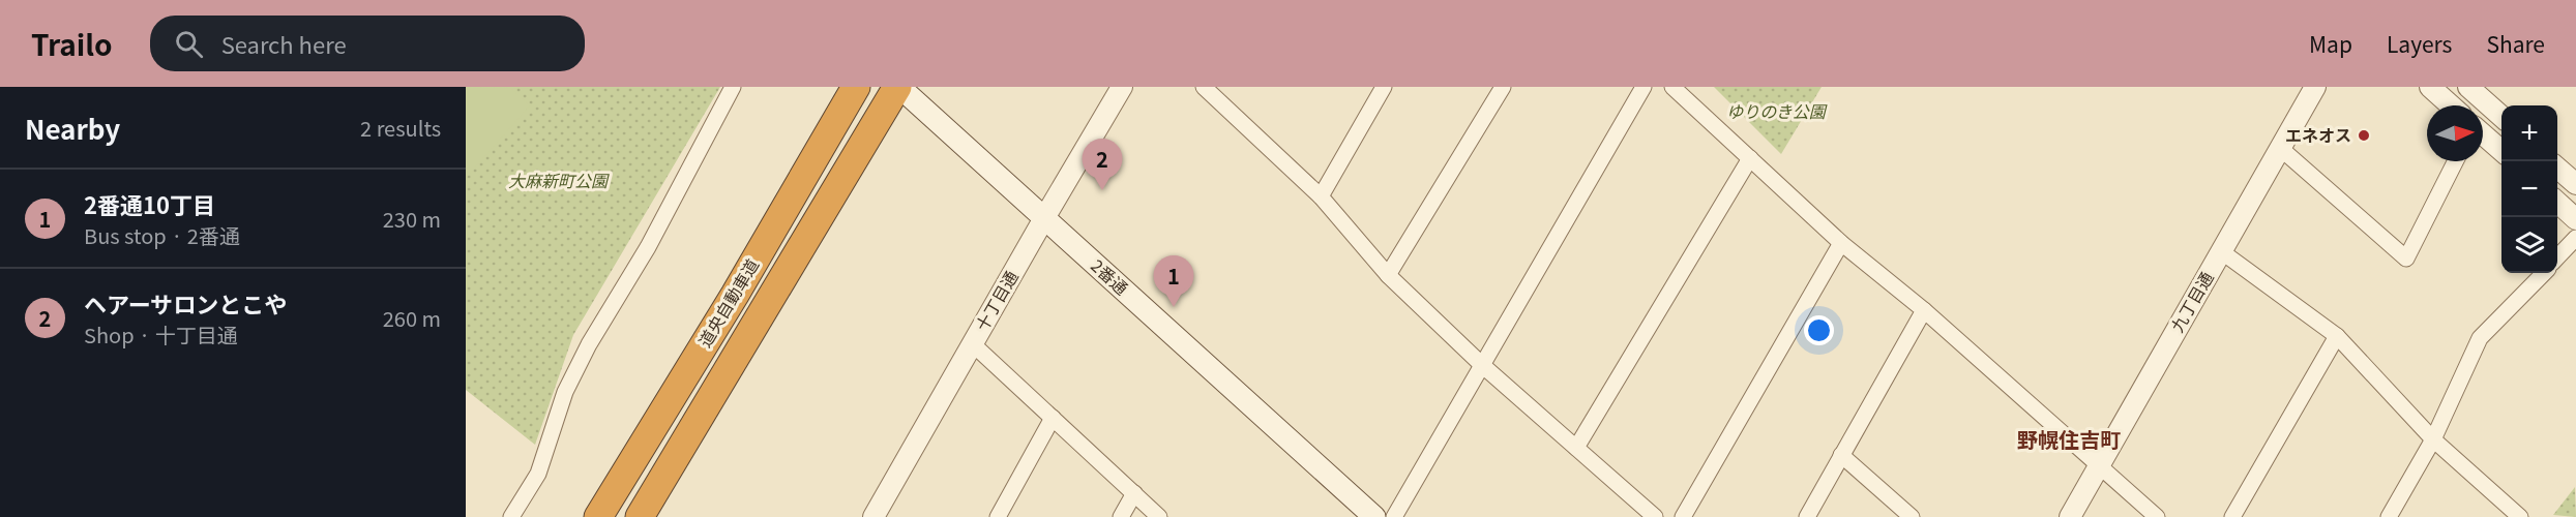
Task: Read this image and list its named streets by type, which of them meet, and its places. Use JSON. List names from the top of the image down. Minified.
{"streets":{"highway":["道央自動車道"],"main road":["2番通"],"street":["十丁目通","九丁目通"]},"crossings":[["2番通","十丁目通"],["2番通","道央自動車道"]],"districts":["野幌住吉町"],"parks":["ゆりのき公園","大麻新町公園"],"places":["エネオス"],"north":"right","page":{"header":"Trailo","search":"Search here","nav":["Map","Layers","Share"],"heading":["Nearby","2 results"],"map_buttons":["+","−"],"pins":["2","1"],"list":[{"mark":"1","name":"2番通10丁目","note":"Bus stop · 2番通","value":"230 m"},{"mark":"2","name":"ヘアーサロンとこや","note":"Shop · 十丁目通","value":"260 m"}]}}
